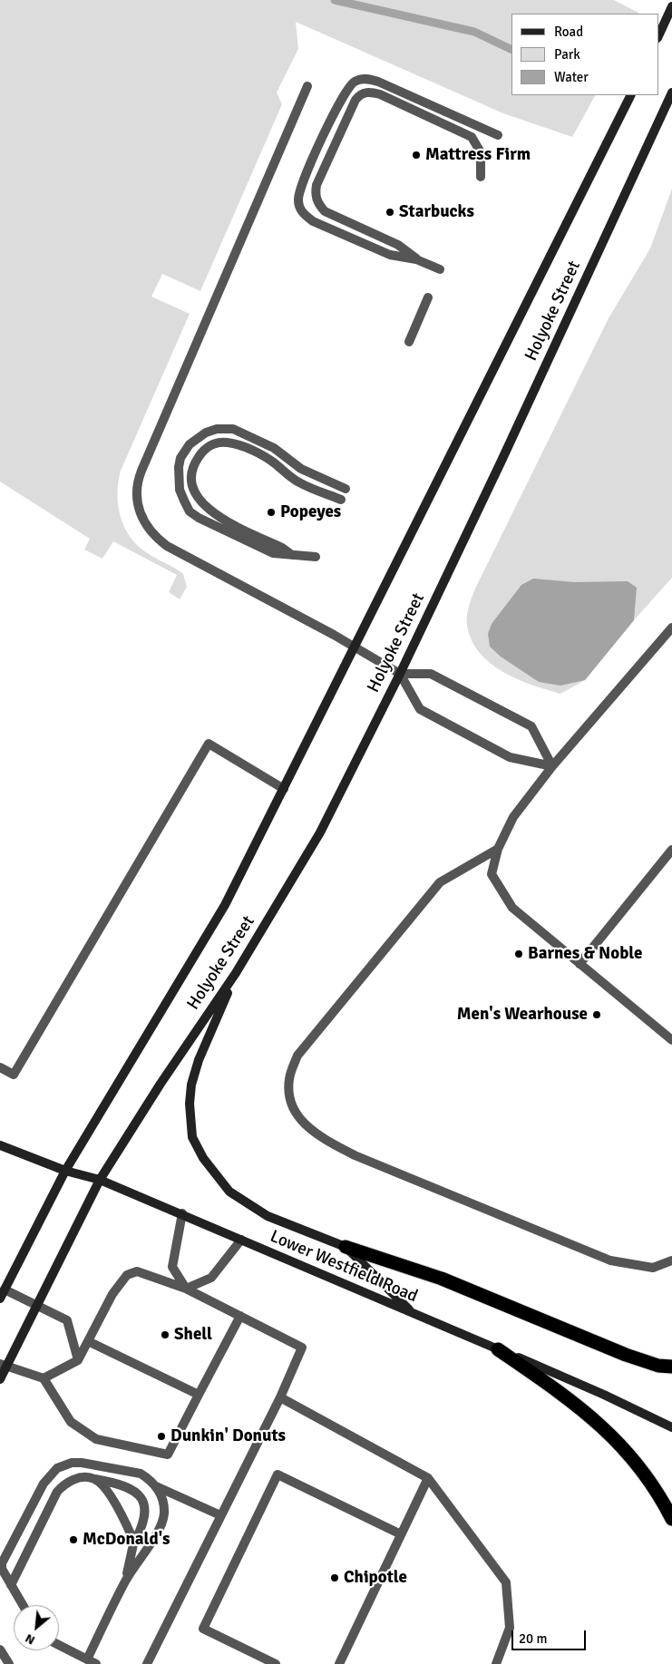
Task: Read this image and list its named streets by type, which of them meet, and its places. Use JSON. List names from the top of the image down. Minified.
{"streets":{"street":["Holyoke Street","Lower Westfield Road"]},"crossings":[["Holyoke Street","Lower Westfield Road"]],"places":["Mattress Firm","Starbucks","Popeyes","Barnes & Noble","Men's Wearhouse","Shell","Dunkin' Donuts","McDonald's","Chipotle"],"legend":["Road","Park","Water"],"scale_bar":"20 m","north":"bottom left"}
